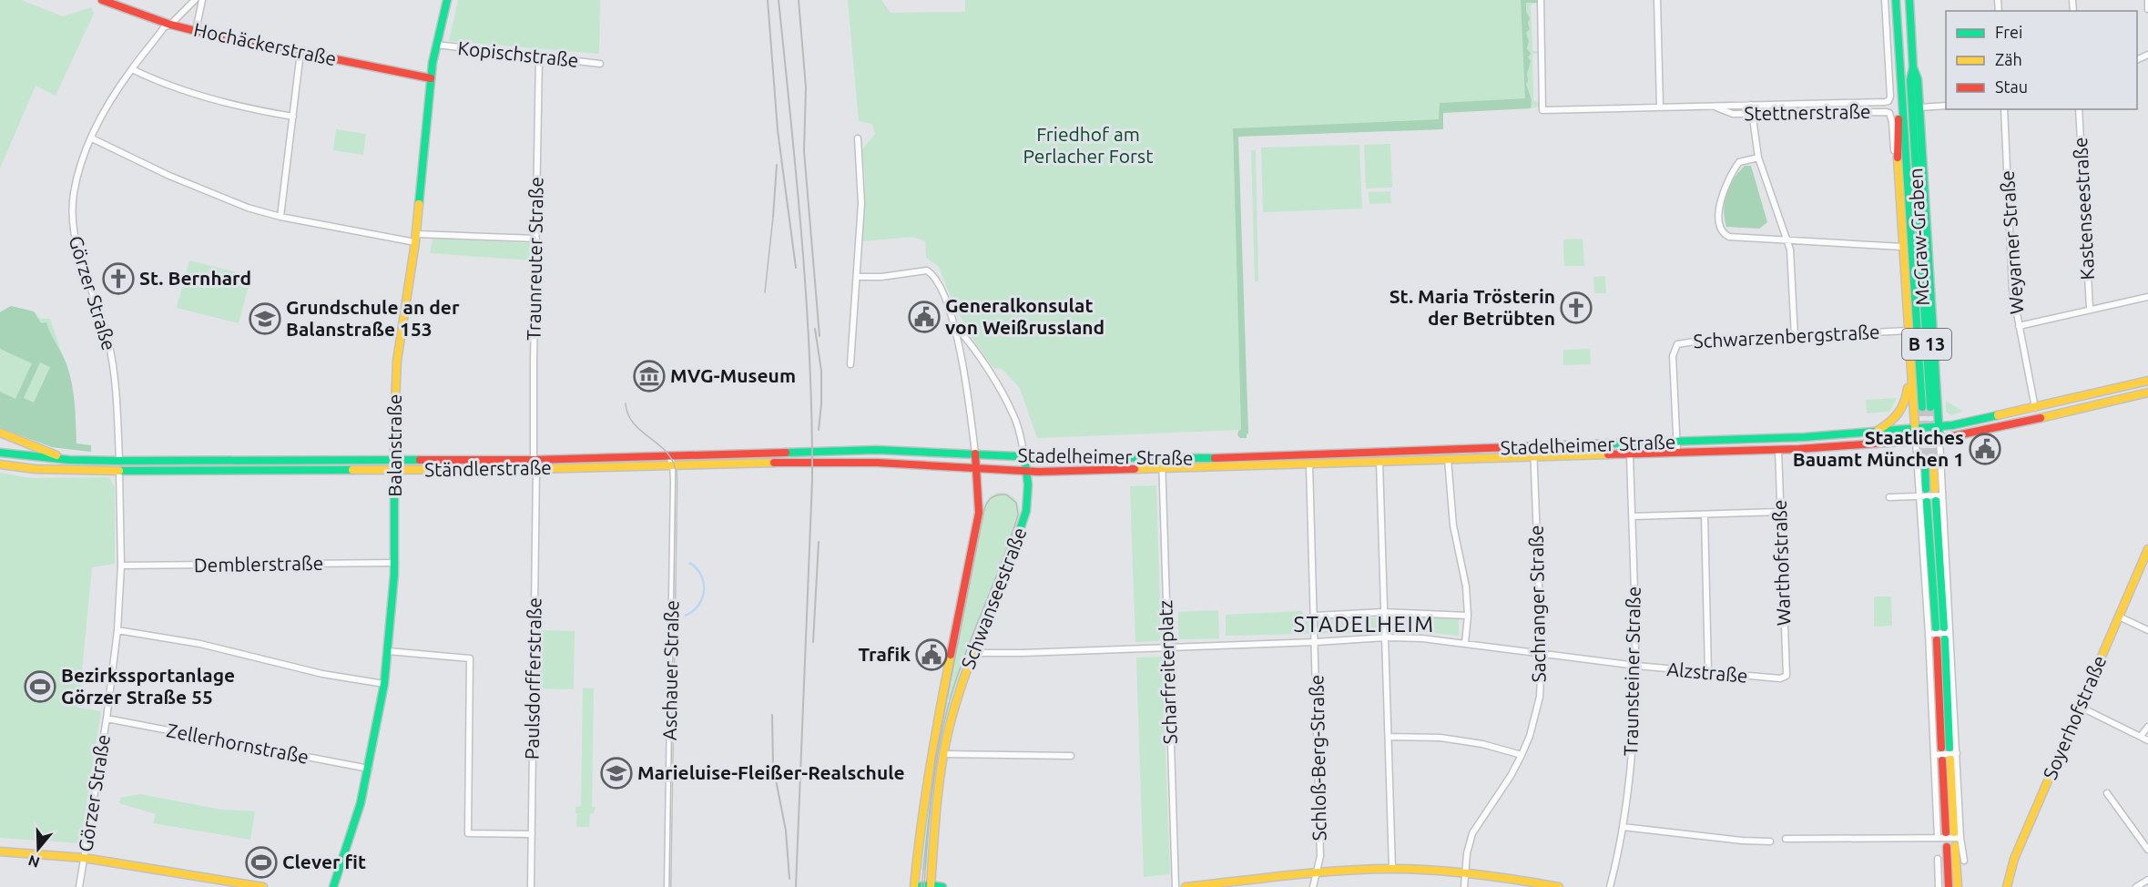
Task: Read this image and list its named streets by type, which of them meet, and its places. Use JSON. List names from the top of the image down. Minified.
{"streets":{"main road":["Hochäckerstraße","McGraw-Graben","B 13","Balanstraße","Stadelheimer Straße","Ständlerstraße","Schwanseestraße","Soyerhofstraße"],"street":["Kopischstraße","Stettnerstraße","Kastenseestraße","Weyarner Straße","Traunreuter Straße","Görzer Straße","Schwarzenbergstraße","Warthofstraße","Demblerstraße","Sachranger Straße","Aschauer Straße","Traunsteiner Straße","Scharfreiterplatz","Alzstraße","Paulsdorfferstraße","Zellerhornstraße","Schloß-Berg-Straße"]},"crossings":[["Hochäckerstraße","Görzer Straße"],["Hochäckerstraße","Balanstraße"],["Kopischstraße","Traunreuter Straße"],["Kopischstraße","Balanstraße"],["McGraw-Graben","B 13"],["Weyarner Straße","Stadelheimer Straße"],["Traunreuter Straße","Ständlerstraße"],["Görzer Straße","Ständlerstraße"],["Görzer Straße","Demblerstraße"],["Görzer Straße","Zellerhornstraße"],["Schwarzenbergstraße","Stadelheimer Straße"],["Balanstraße","Ständlerstraße"],["Balanstraße","Demblerstraße"],["Balanstraße","Zellerhornstraße"],["Stadelheimer Straße","Ständlerstraße"],["Stadelheimer Straße","Warthofstraße"],["Stadelheimer Straße","Schwanseestraße"],["Stadelheimer Straße","Sachranger Straße"],["Stadelheimer Straße","Traunsteiner Straße"],["Stadelheimer Straße","Scharfreiterplatz"],["Stadelheimer Straße","Schloß-Berg-Straße"],["Ständlerstraße","Schwanseestraße"],["Ständlerstraße","Aschauer Straße"],["Ständlerstraße","Paulsdorfferstraße"],["Warthofstraße","Alzstraße"],["Schwanseestraße","Alzstraße"],["Sachranger Straße","Alzstraße"],["Traunsteiner Straße","Alzstraße"],["Scharfreiterplatz","Alzstraße"],["Alzstraße","Schloß-Berg-Straße"]],"districts":["STADELHEIM"],"parks":["Friedhof am Perlacher Forst"],"places":{"church":["St. Bernhard","St. Maria Trösterin der Betrübten"],"public building":["Generalkonsulat von Weißrussland","Staatliches Bauamt München 1","Trafik"],"school or university":["Grundschule an der Balanstraße 153","Marieluise-Fleißer-Realschule"],"museum":["MVG-Museum"],"sports":["Bezirkssportanlage Görzer Straße 55","Clever fit"]},"legend":["Frei","Zäh","Stau"],"north":"bottom"}
